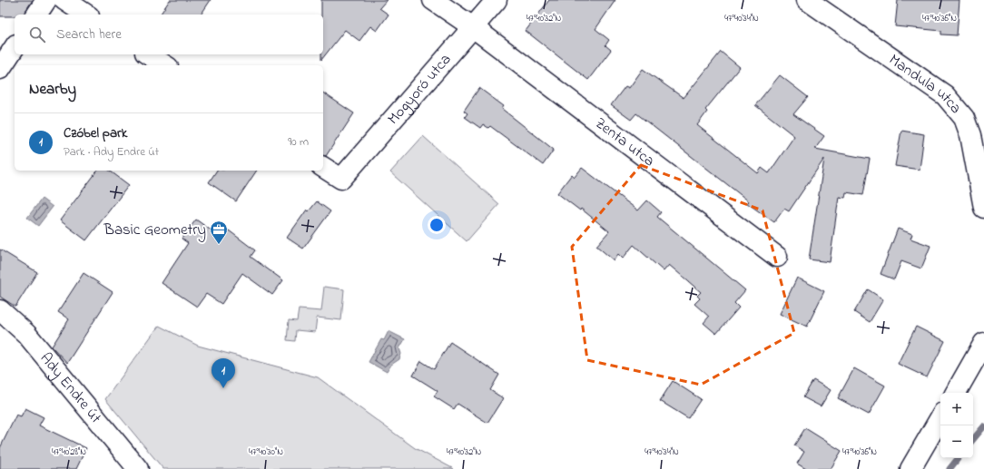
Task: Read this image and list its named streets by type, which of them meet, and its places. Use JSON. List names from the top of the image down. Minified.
{"streets":{"street":["Mandula utca","Mogyoró utca","Zenta utca","Ady Endre út"]},"crossings":[["Mogyoró utca","Zenta utca"]],"places":{"office":["Basic Geometry"]},"page":{"search":"Search here","heading":"Nearby","list":[{"mark":"1","name":"Czóbel park","note":"Park · Ady Endre út","value":"90 m"}],"pins":"1","map_buttons":["+","−"]},"coordinates":["47°40'32\"N","47°40'34\"N","47°40'36\"N","47°40'28\"N","47°40'30\"N"]}
